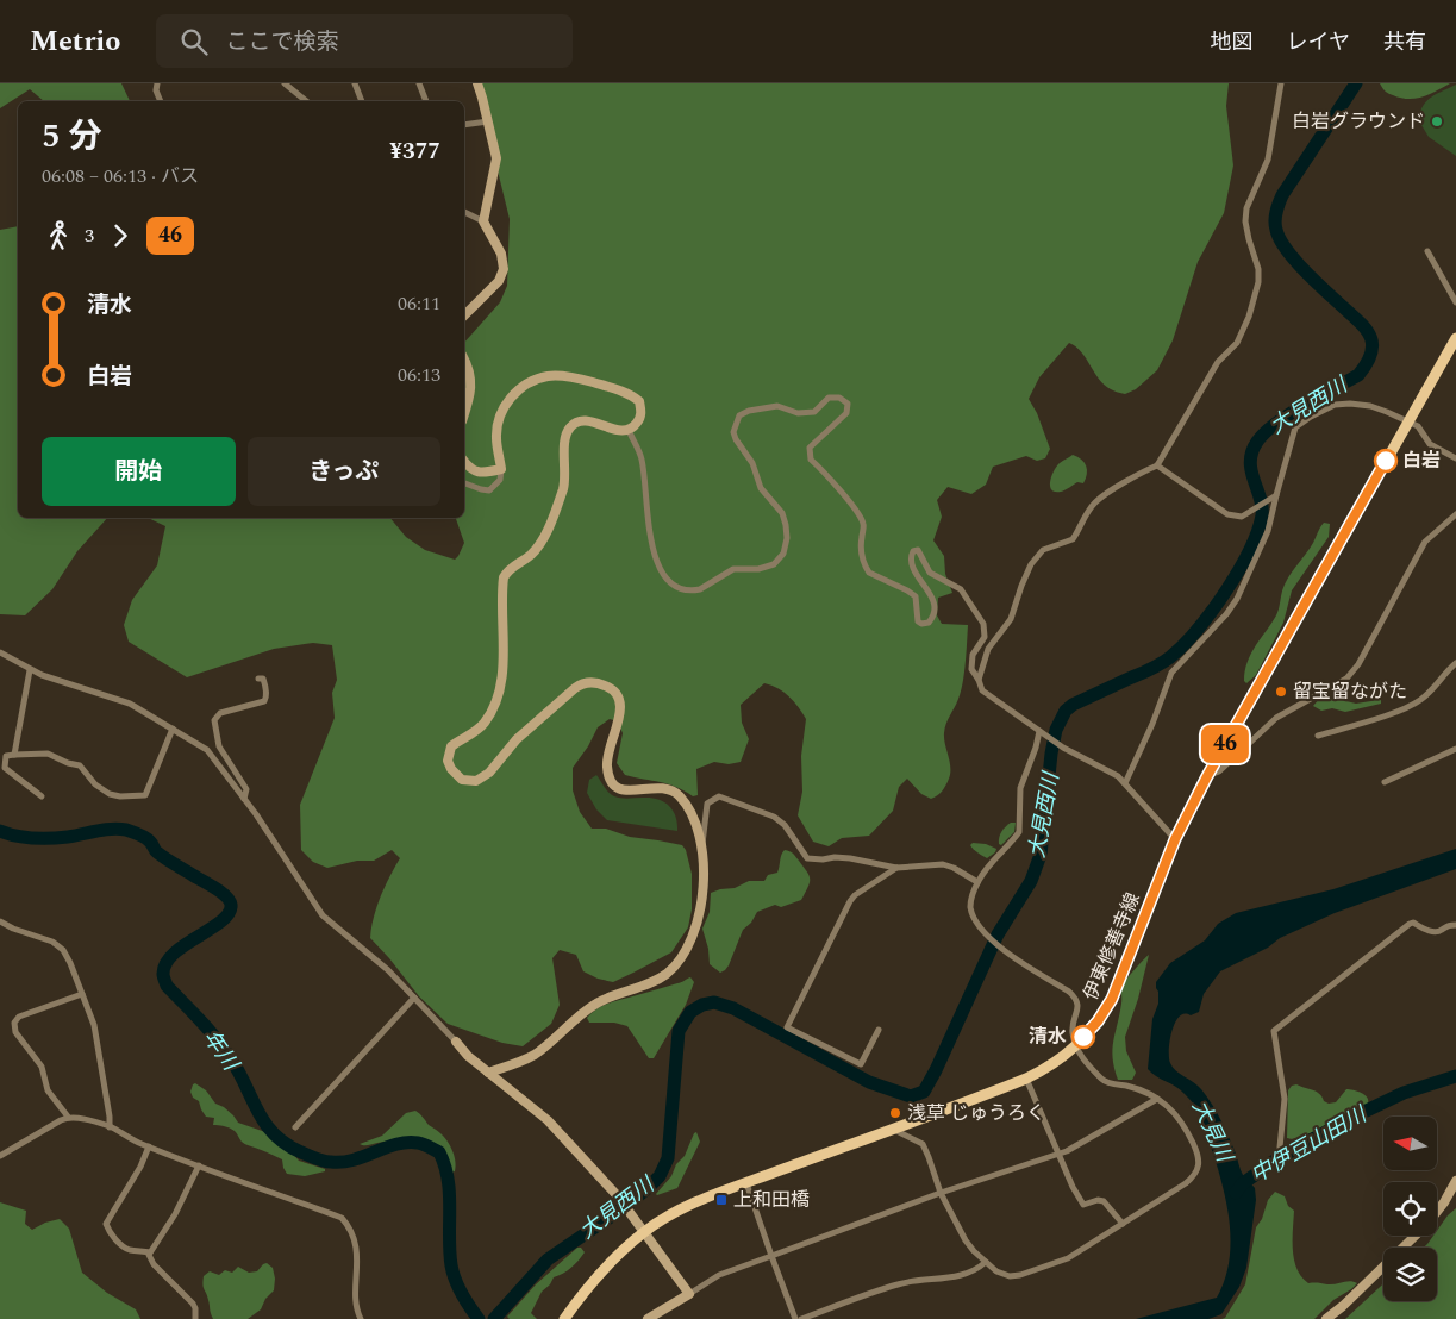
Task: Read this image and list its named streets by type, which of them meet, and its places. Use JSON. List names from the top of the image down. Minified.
{"streets":{"main road":["伊東修善寺線"]},"water":["大見西川","年川","大見川","中伊豆山田川"],"places":{"other":["白岩グラウンド","白岩","留宝留ながた","清水","浅草 じゅうろく"],"transit":["上和田橋"]},"lines":["bus line 46"],"north":"left","page":{"header":"Metrio","search":"ここで検索","nav":["地図","レイヤ","共有"],"on_map":"46","heading":["5 分","06:08 – 06:13 · バス","¥377"],"legs":["3","46"],"list":[{"name":"清水","value":"06:11"},{"name":"白岩","value":"06:13"}],"buttons":["開始","きっぷ"]}}
